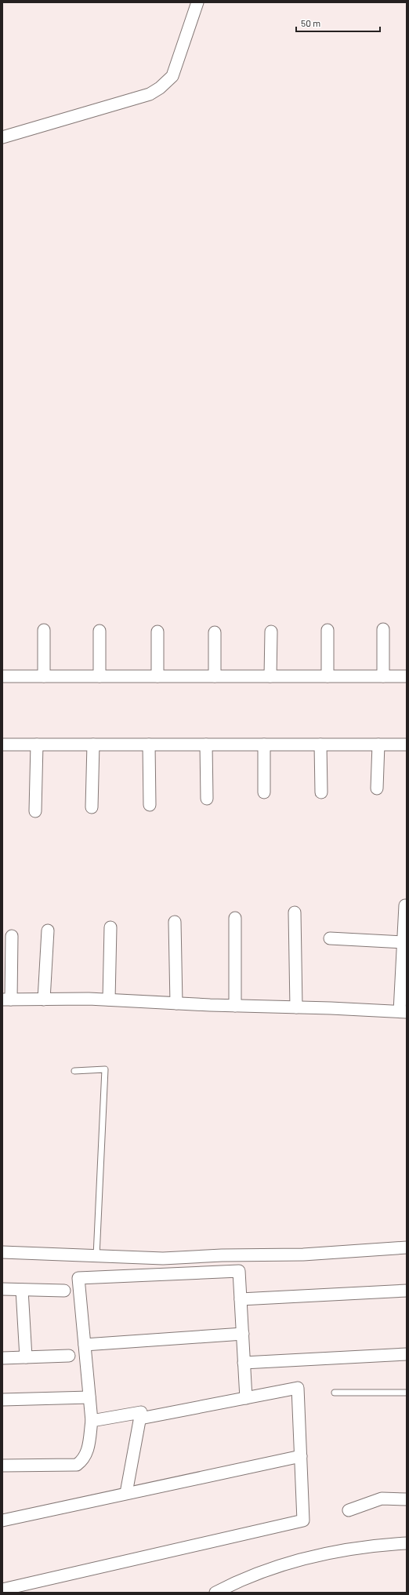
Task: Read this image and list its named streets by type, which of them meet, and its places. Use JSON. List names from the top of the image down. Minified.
{"scale_bar":"50 m"}
